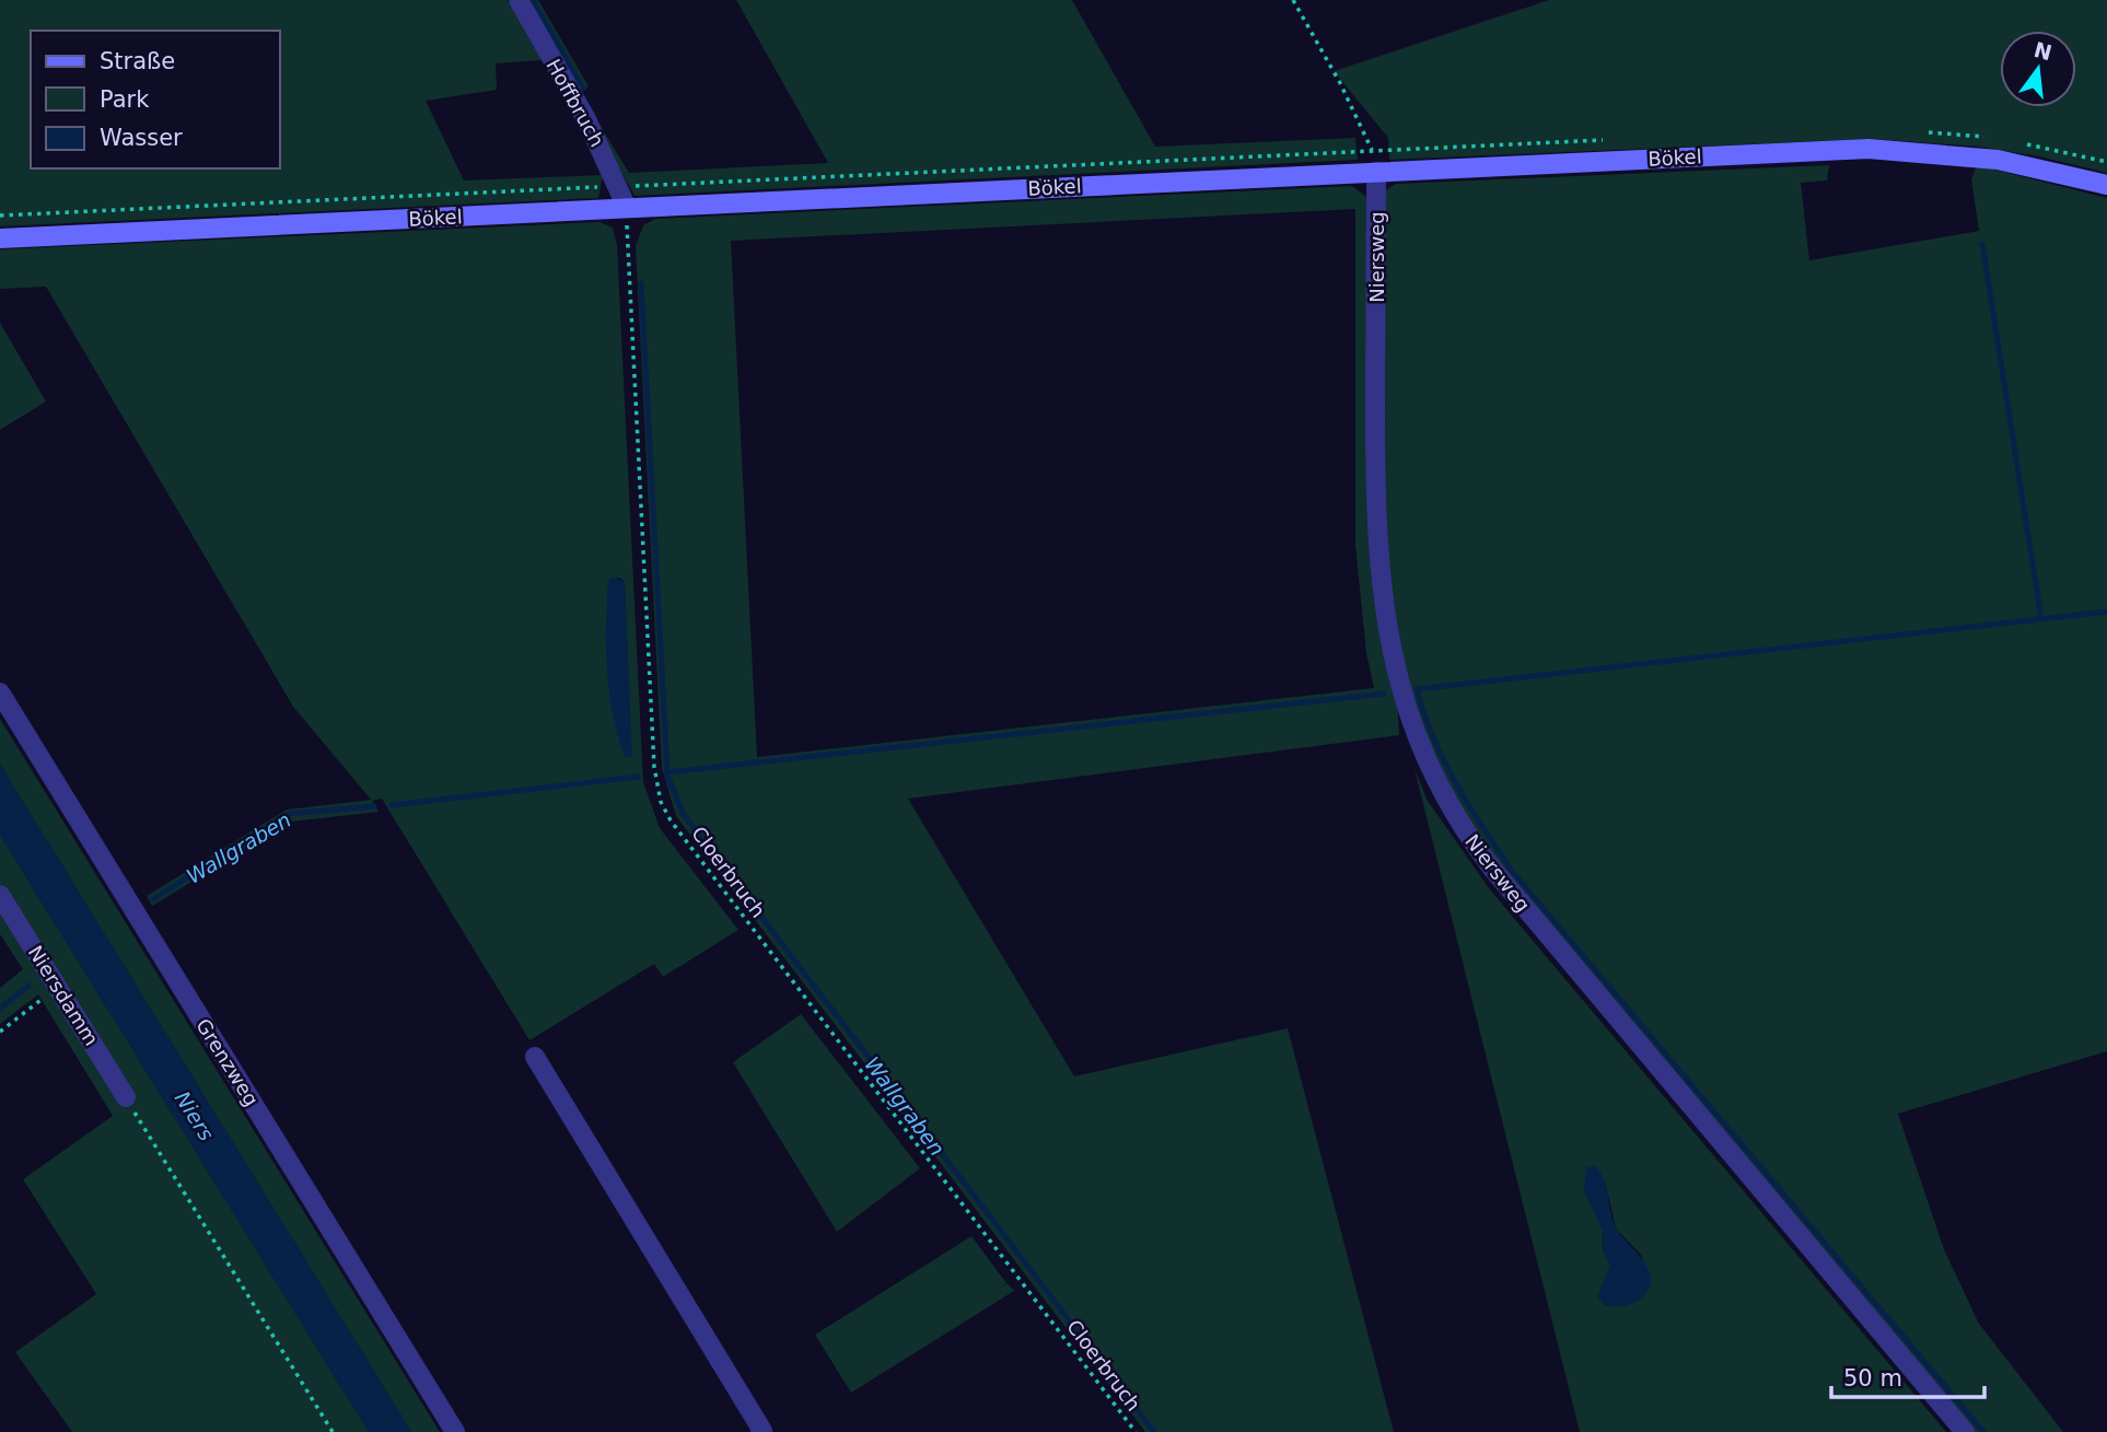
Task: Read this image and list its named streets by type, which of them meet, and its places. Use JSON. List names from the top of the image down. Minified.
{"streets":{"main road":["Bökel"],"street":["Hoffbruch","Niersweg","Niersdamm","Grenzweg"],"path":["Cloerbruch"]},"crossings":[["Hoffbruch","Bökel"],["Hoffbruch","Cloerbruch"],["Bökel","Niersweg"],["Bökel","Cloerbruch"]],"water":["Wallgraben","Niers"],"legend":["Straße","Park","Wasser"],"scale_bar":"50 m","north":"top"}
